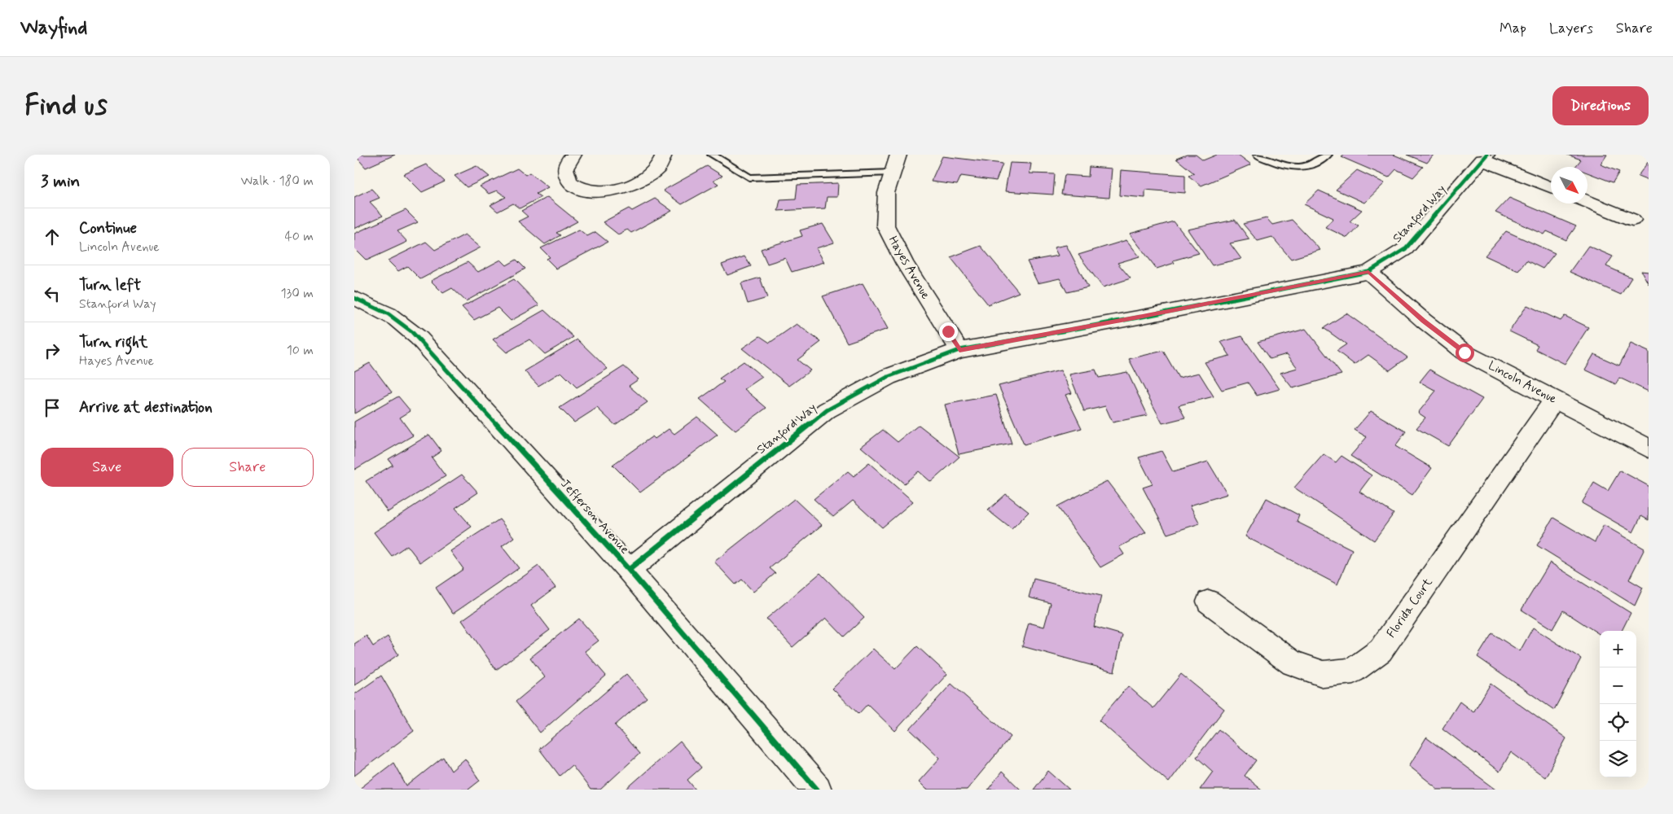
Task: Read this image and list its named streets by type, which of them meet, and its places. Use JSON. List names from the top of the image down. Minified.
{"streets":{"street":["Stanford Way","Hayes Avenue","Lincoln Avenue","Jefferson Avenue","Florida Court"]},"crossings":[["Stanford Way","Hayes Avenue"],["Stanford Way","Lincoln Avenue"],["Stanford Way","Jefferson Avenue"],["Lincoln Avenue","Florida Court"]],"north":"bottom right","page":{"header":"Wayfind","nav":["Map","Layers","Share"],"buttons":["Directions",["Save","Share"]],"title":"Find us","heading":["3 min","Walk · 180 m"],"list":[["Continue","Lincoln Avenue","40 m"],["Turn left","Stanford Way","130 m"],["Turn right","Hayes Avenue","10 m"],"Arrive at destination"],"map_buttons":["+","−"]}}
